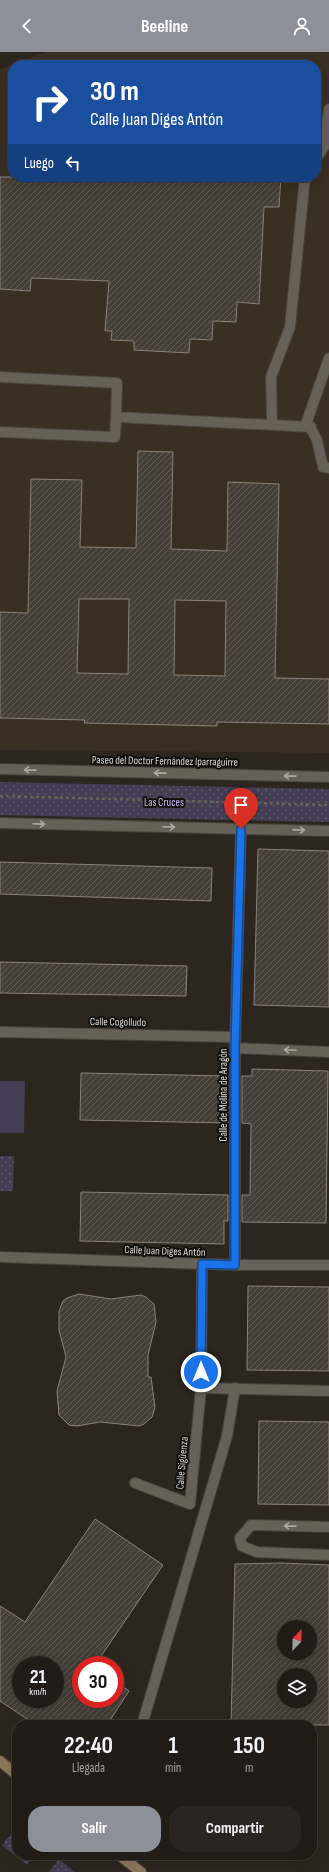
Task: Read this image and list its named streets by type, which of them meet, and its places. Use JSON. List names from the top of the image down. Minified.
{"streets":{"street":["Paseo del Doctor Fernández Iparraguirre","Calle Cogolludo","Calle de Molina de Aragón","Calle Juan Diges Antón","Calle Sigüenza"]},"crossings":[["Calle Cogolludo","Calle de Molina de Aragón"],["Calle de Molina de Aragón","Calle Juan Diges Antón"],["Calle Juan Diges Antón","Calle Sigüenza"]],"parks":["Las Cruces"],"north":"top right","page":{"header":"Beeline","turn":["30 m","Calle Juan Diges Antón"],"then":"Luego","speed":"21 km/h","limit":"30","eta":["22:40","Llegada","1","min","150","m"],"buttons":["Salir","Compartir"]}}
